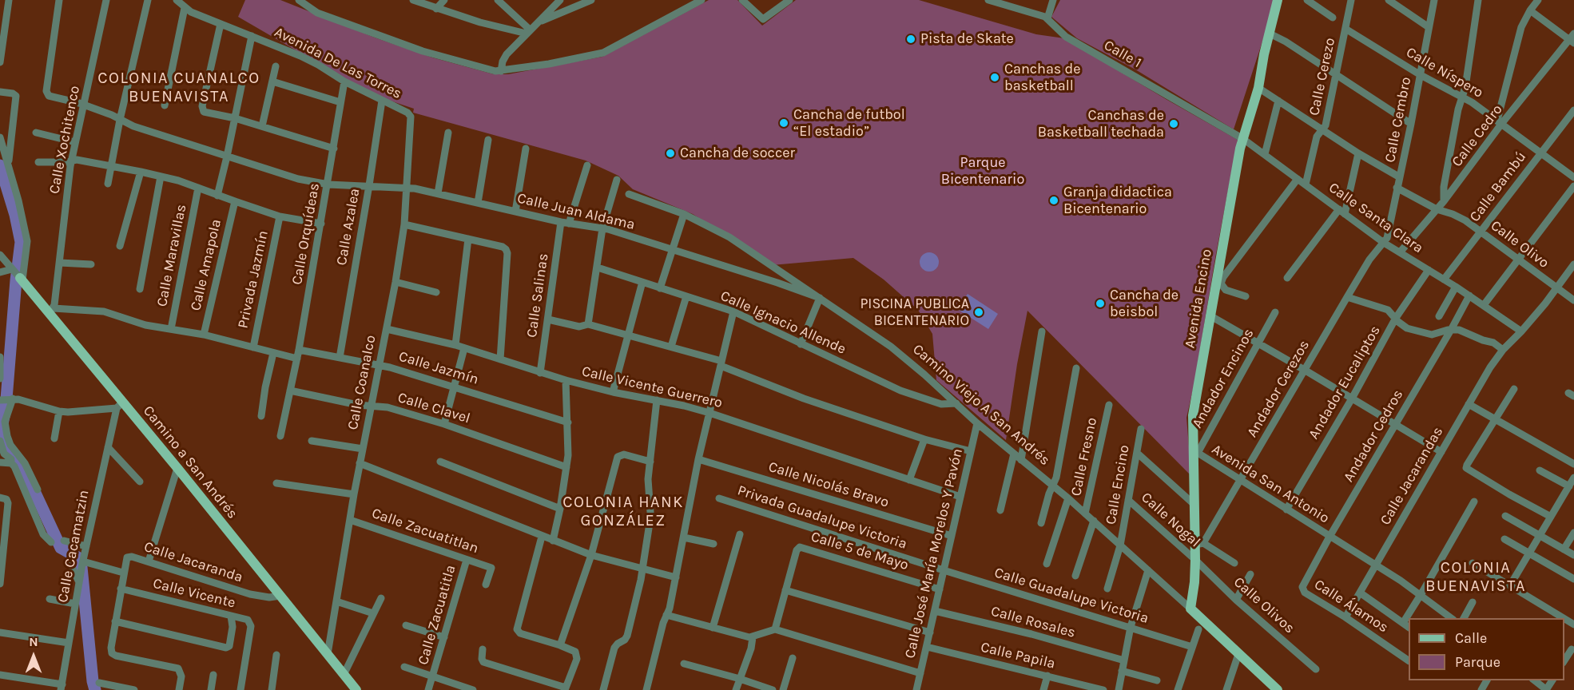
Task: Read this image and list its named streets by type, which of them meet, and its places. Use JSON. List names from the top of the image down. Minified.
{"streets":{"main road":["Avenida Encino","Camino Viejo A San Andrés","Camino a San Andrés"],"street":["Calle 1","Avenida De Las Torres","Calle Níspero","Calle Cerezo","Calle Cembro","Calle Cedro","Calle Xochitenco","Calle Bambú","Calle Juan Aldama","Calle Santa Clara","Calle Azalea","Calle Orquídeas","Calle Olivo","Calle Maravillas","Calle Amapola","Privada Jazmín","Calle Salinas","Calle Ignacio Allende","Calle Jazmín","Andador Encinos","Calle Coanalco","Andador Eucaliptos","Calle Vicente Guerrero","Andador Cerezos","Calle Clavel","Andador Cedros","Calle Fresno","Calle Jacarandas","Avenida San Antonio","Calle Nicolás Bravo","Calle Encino","Privada Guadalupe Victoria","Calle Nogal","Calle Zacuatitlan","Calle Cacamatzin","Calle 5 de Mayo","Calle José María Morelos Y Pavón","Calle Jacaranda","Calle Vicente","Calle Guadalupe Victoria","Calle Olivos","Calle Álamos","Calle Zacuatitla","Calle Rosales","Calle Papila"]},"crossings":[["Calle 1","Calle Santa Clara"],["Calle 1","Avenida Encino"],["Avenida De Las Torres","Calle Azalea"],["Avenida De Las Torres","Calle Orquídeas"],["Avenida De Las Torres","Calle Coanalco"],["Calle Níspero","Calle Cerezo"],["Calle Níspero","Calle Cembro"],["Calle Níspero","Calle Cedro"],["Calle Níspero","Calle Bambú"],["Calle Cerezo","Calle Santa Clara"],["Calle Cembro","Calle Santa Clara"],["Calle Cembro","Calle Olivo"],["Calle Cembro","Andador Cerezos"],["Calle Cedro","Calle Santa Clara"],["Calle Cedro","Calle Olivo"],["Calle Xochitenco","Calle Juan Aldama"],["Calle Xochitenco","Camino a San Andrés"],["Calle Bambú","Calle Santa Clara"],["Calle Bambú","Calle Olivo"],["Calle Juan Aldama","Calle Azalea"],["Calle Juan Aldama","Calle Orquídeas"],["Calle Juan Aldama","Calle Salinas"],["Calle Juan Aldama","Calle Coanalco"],["Calle Juan Aldama","Camino Viejo A San Andrés"],["Calle Santa Clara","Avenida Encino"],["Calle Santa Clara","Andador Eucaliptos"],["Calle Santa Clara","Andador Cerezos"],["Calle Santa Clara","Andador Cedros"],["Calle Santa Clara","Calle Jacarandas"],["Calle Azalea","Calle Jazmín"],["Calle Orquídeas","Calle Jazmín"],["Calle Orquídeas","Calle Clavel"],["Calle Olivo","Calle Jacarandas"],["Calle Salinas","Calle Vicente Guerrero"],["Avenida Encino","Andador Encinos"],["Avenida Encino","Andador Cerezos"],["Avenida Encino","Camino Viejo A San Andrés"],["Avenida Encino","Avenida San Antonio"],["Avenida Encino","Calle Nogal"],["Avenida Encino","Calle Olivos"],["Calle Ignacio Allende","Camino Viejo A San Andrés"],["Calle Jazmín","Calle Coanalco"],["Andador Encinos","Avenida San Antonio"],["Calle Coanalco","Calle Vicente Guerrero"],["Calle Coanalco","Calle Clavel"],["Calle Coanalco","Camino a San Andrés"],["Calle Coanalco","Calle Zacuatitlan"],["Andador Eucaliptos","Avenida San Antonio"],["Calle Vicente Guerrero","Calle José María Morelos Y Pavón"],["Andador Cerezos","Avenida San Antonio"],["Camino Viejo A San Andrés","Calle Fresno"],["Camino Viejo A San Andrés","Calle Encino"],["Camino Viejo A San Andrés","Calle José María Morelos Y Pavón"],["Andador Cedros","Avenida San Antonio"],["Andador Cedros","Calle Álamos"],["Camino a San Andrés","Calle Cacamatzin"],["Camino a San Andrés","Calle Jacaranda"],["Calle Jacarandas","Avenida San Antonio"],["Calle Jacarandas","Calle Álamos"],["Calle Nicolás Bravo","Calle José María Morelos Y Pavón"],["Calle Encino","Calle Nogal"],["Privada Guadalupe Victoria","Calle José María Morelos Y Pavón"],["Privada Guadalupe Victoria","Calle Guadalupe Victoria"],["Calle Nogal","Calle Olivos"],["Calle Zacuatitlan","Calle Zacuatitla"],["Calle 5 de Mayo","Calle José María Morelos Y Pavón"],["Calle José María Morelos Y Pavón","Calle Guadalupe Victoria"],["Calle José María Morelos Y Pavón","Calle Rosales"],["Calle José María Morelos Y Pavón","Calle Papila"]],"districts":["COLONIA CUANALCO BUENAVISTA","COLONIA HANK GONZÁLEZ","COLONIA BUENAVISTA"],"parks":["Parque Bicentenario"],"places":["Pista de Skate","Canchas de basketball","Cancha de futbol “El estadio”","Canchas de Basketball techada","Cancha de soccer","Granja didactica Bicentenario","Cancha de beisbol","PISCINA PUBLICA BICENTENARIO"],"legend":["Calle","Parque"],"north":"top"}
